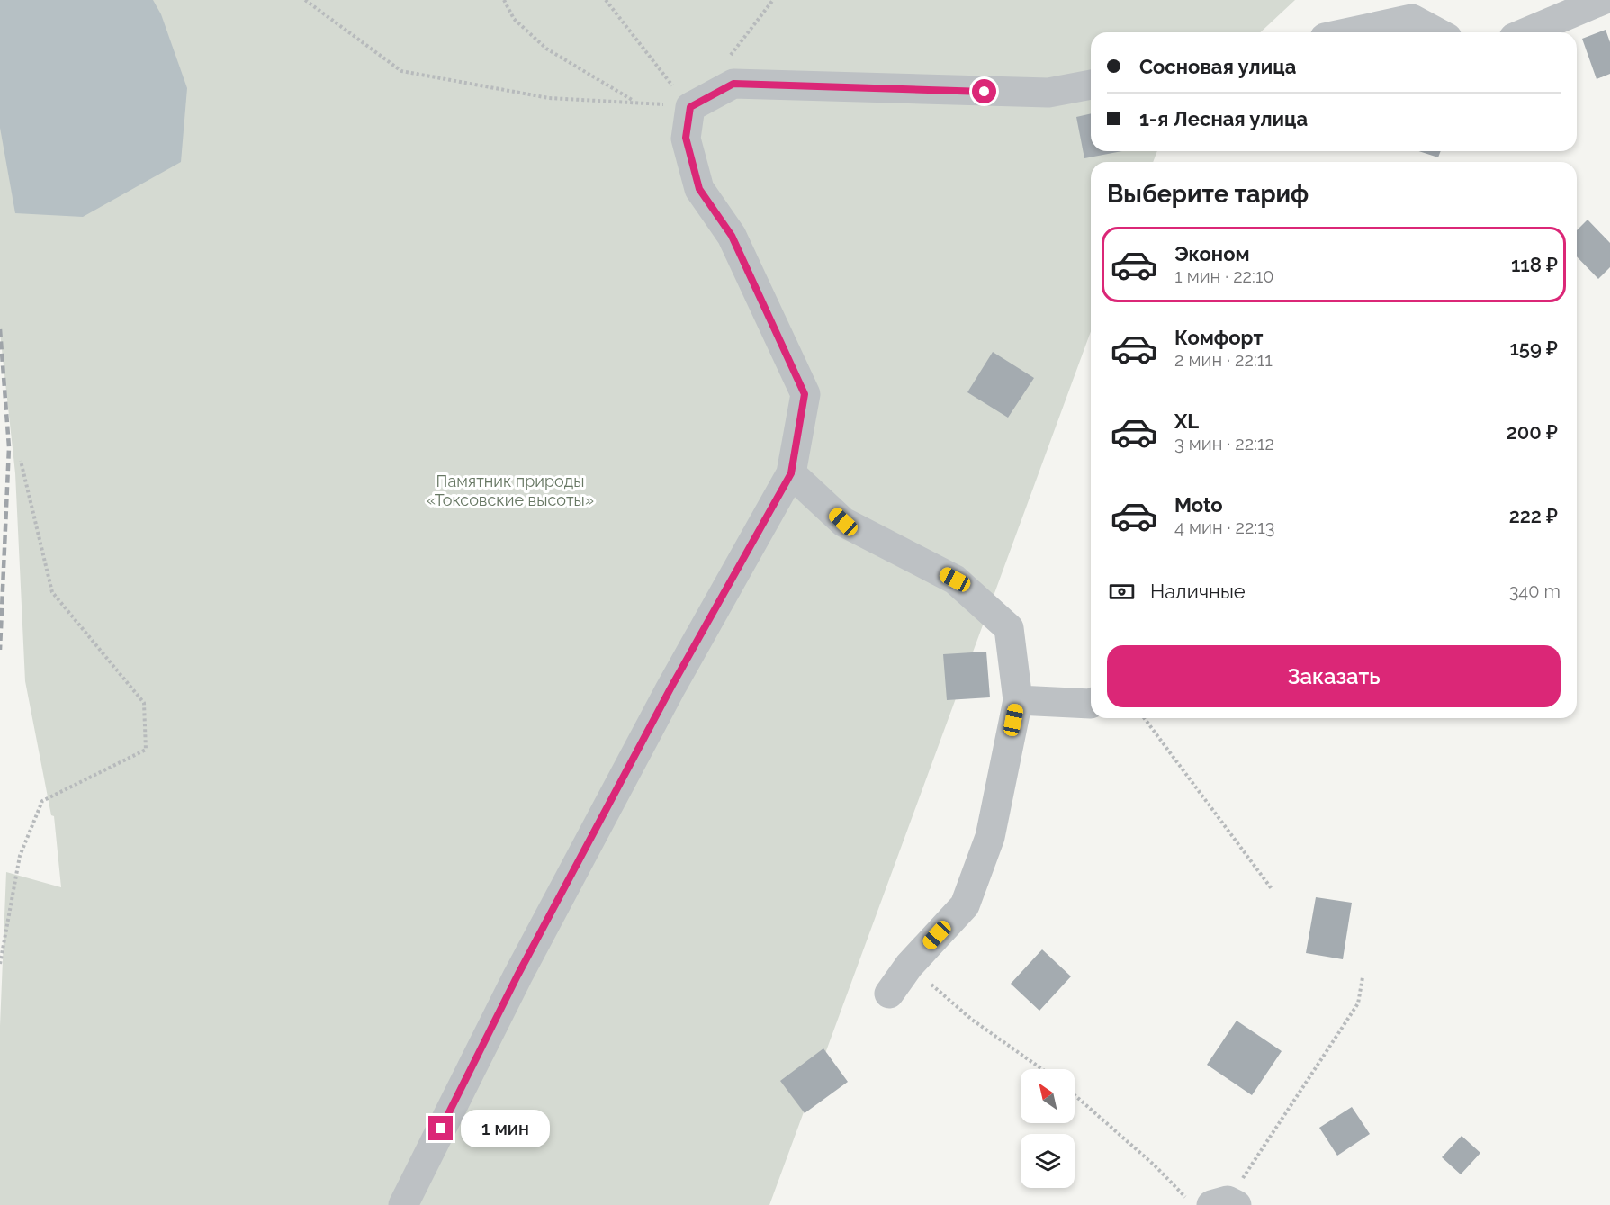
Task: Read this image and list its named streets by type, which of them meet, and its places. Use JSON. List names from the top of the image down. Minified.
{"parks":["Памятник природы «Токсовские высоты»"],"north":"top left","page":{"banner":["Сосновая улица","1-я Лесная улица"],"heading":"Выберите тариф","list":[{"name":"Эконом","note":"1 мин · 22:10","value":"118 ₽"},{"name":"Комфорт","note":"2 мин · 22:11","value":"159 ₽"},{"name":"XL","note":"3 мин · 22:12","value":"200 ₽"},{"name":"Moto","note":"4 мин · 22:13","value":"222 ₽"}],"pay":["Наличные","340 m"],"buttons":"Заказать","bubble":"1 мин"}}
